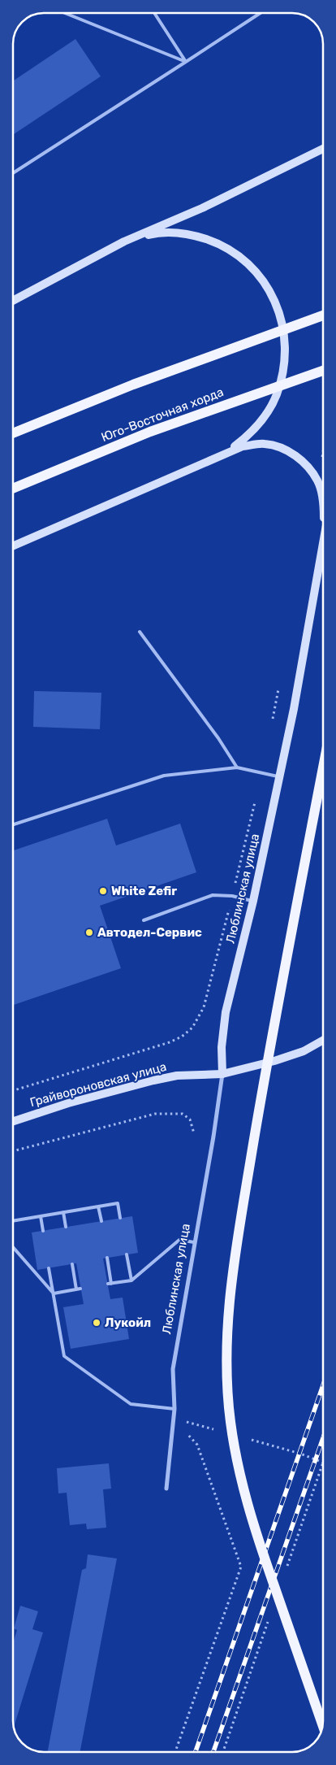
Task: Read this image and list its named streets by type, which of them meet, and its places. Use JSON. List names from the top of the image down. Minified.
{"streets":{"main road":["Юго-Восточная хорда","Люблинская улица","Грайвороновская улица"]},"crossings":[["Люблинская улица","Грайвороновская улица"]],"places":["White Zefir","Автодел-Сервис","Лукойл"]}
